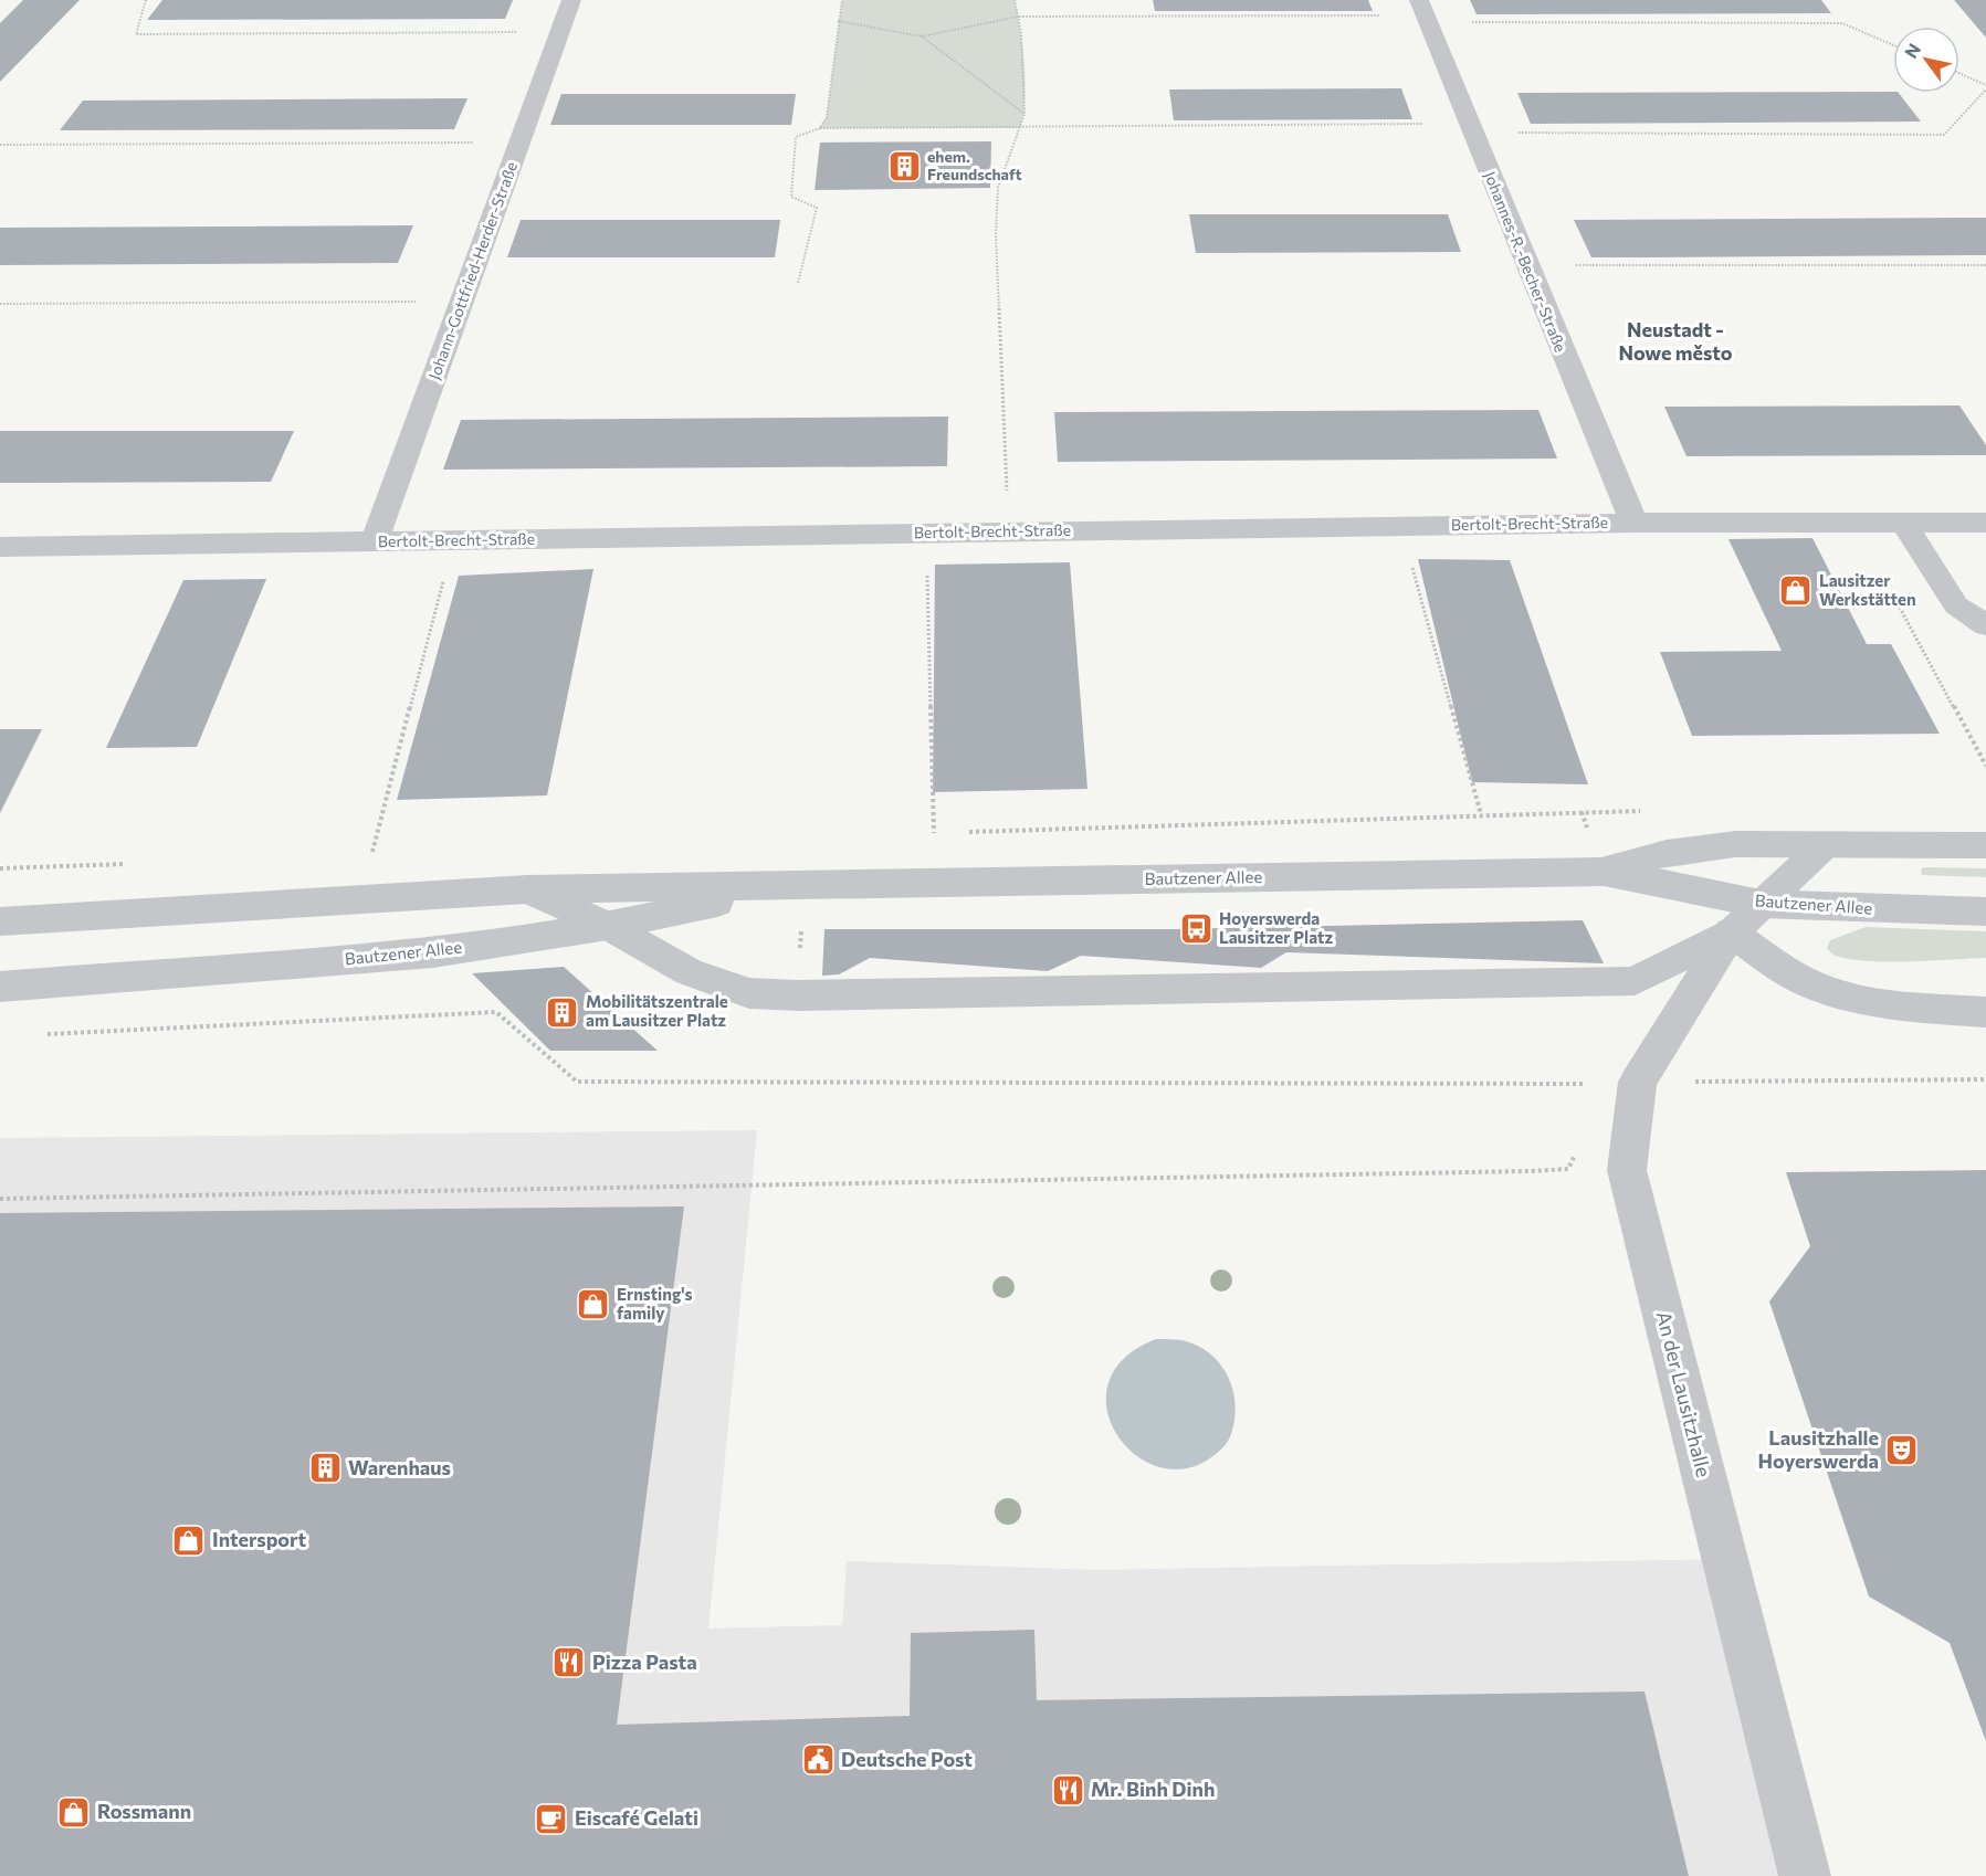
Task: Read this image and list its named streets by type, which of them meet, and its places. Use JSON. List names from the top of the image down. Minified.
{"streets":{"street":["Johannes-R.-Becher-Straße","Johann-Gottfried-Herder-Straße","Bertolt-Brecht-Straße","Bautzener Allee","An der Lausitzhalle"]},"crossings":[["Johannes-R.-Becher-Straße","Bertolt-Brecht-Straße"],["Johann-Gottfried-Herder-Straße","Bertolt-Brecht-Straße"]],"districts":["Neustadt - Nowe město"],"places":{"building":["ehem. Freundschaft","Mobilitätszentrale am Lausitzer Platz","Warenhaus"],"shop":["Lausitzer Werkstätten","Ernsting's family","Intersport","Rossmann"],"bus stop":["Hoyerswerda Lausitzer Platz"],"theatre":["Lausitzhalle Hoyerswerda"],"restaurant":["Pizza Pasta","Mr. Binh Dinh"],"public building":["Deutsche Post"],"cafe":["Eiscafé Gelati"]},"north":"top left"}
